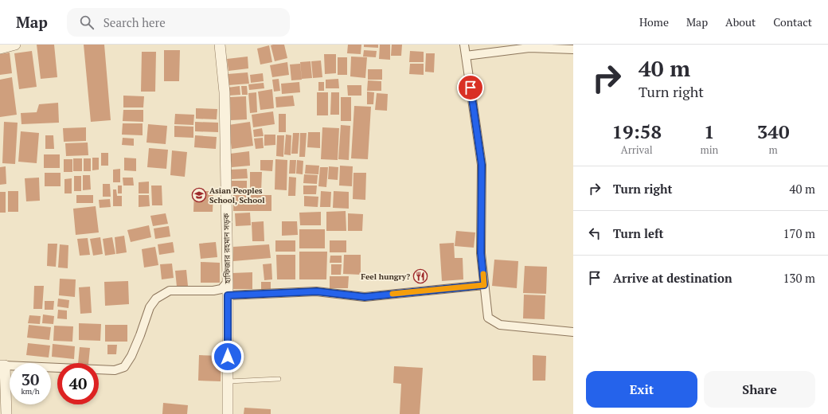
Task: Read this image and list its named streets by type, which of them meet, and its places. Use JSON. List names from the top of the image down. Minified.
{"streets":{"street":["হাফিজার রহমান সড়ক"]},"places":{"school or university":["Asian Peoples School, School"],"restaurant":["Feel hungry?"]},"page":{"header":"Map","search":"Search here","nav":["Home","Map","About","Contact"],"turn":["40 m","Turn right"],"eta":["19:58","Arrival","1","min","340","m"],"list":[{"name":"Turn right","value":"40 m"},{"name":"Turn left","value":"170 m"},{"name":"Arrive at destination","value":"130 m"}],"speed":"30 km/h","limit":"40","buttons":["Exit","Share"]}}
